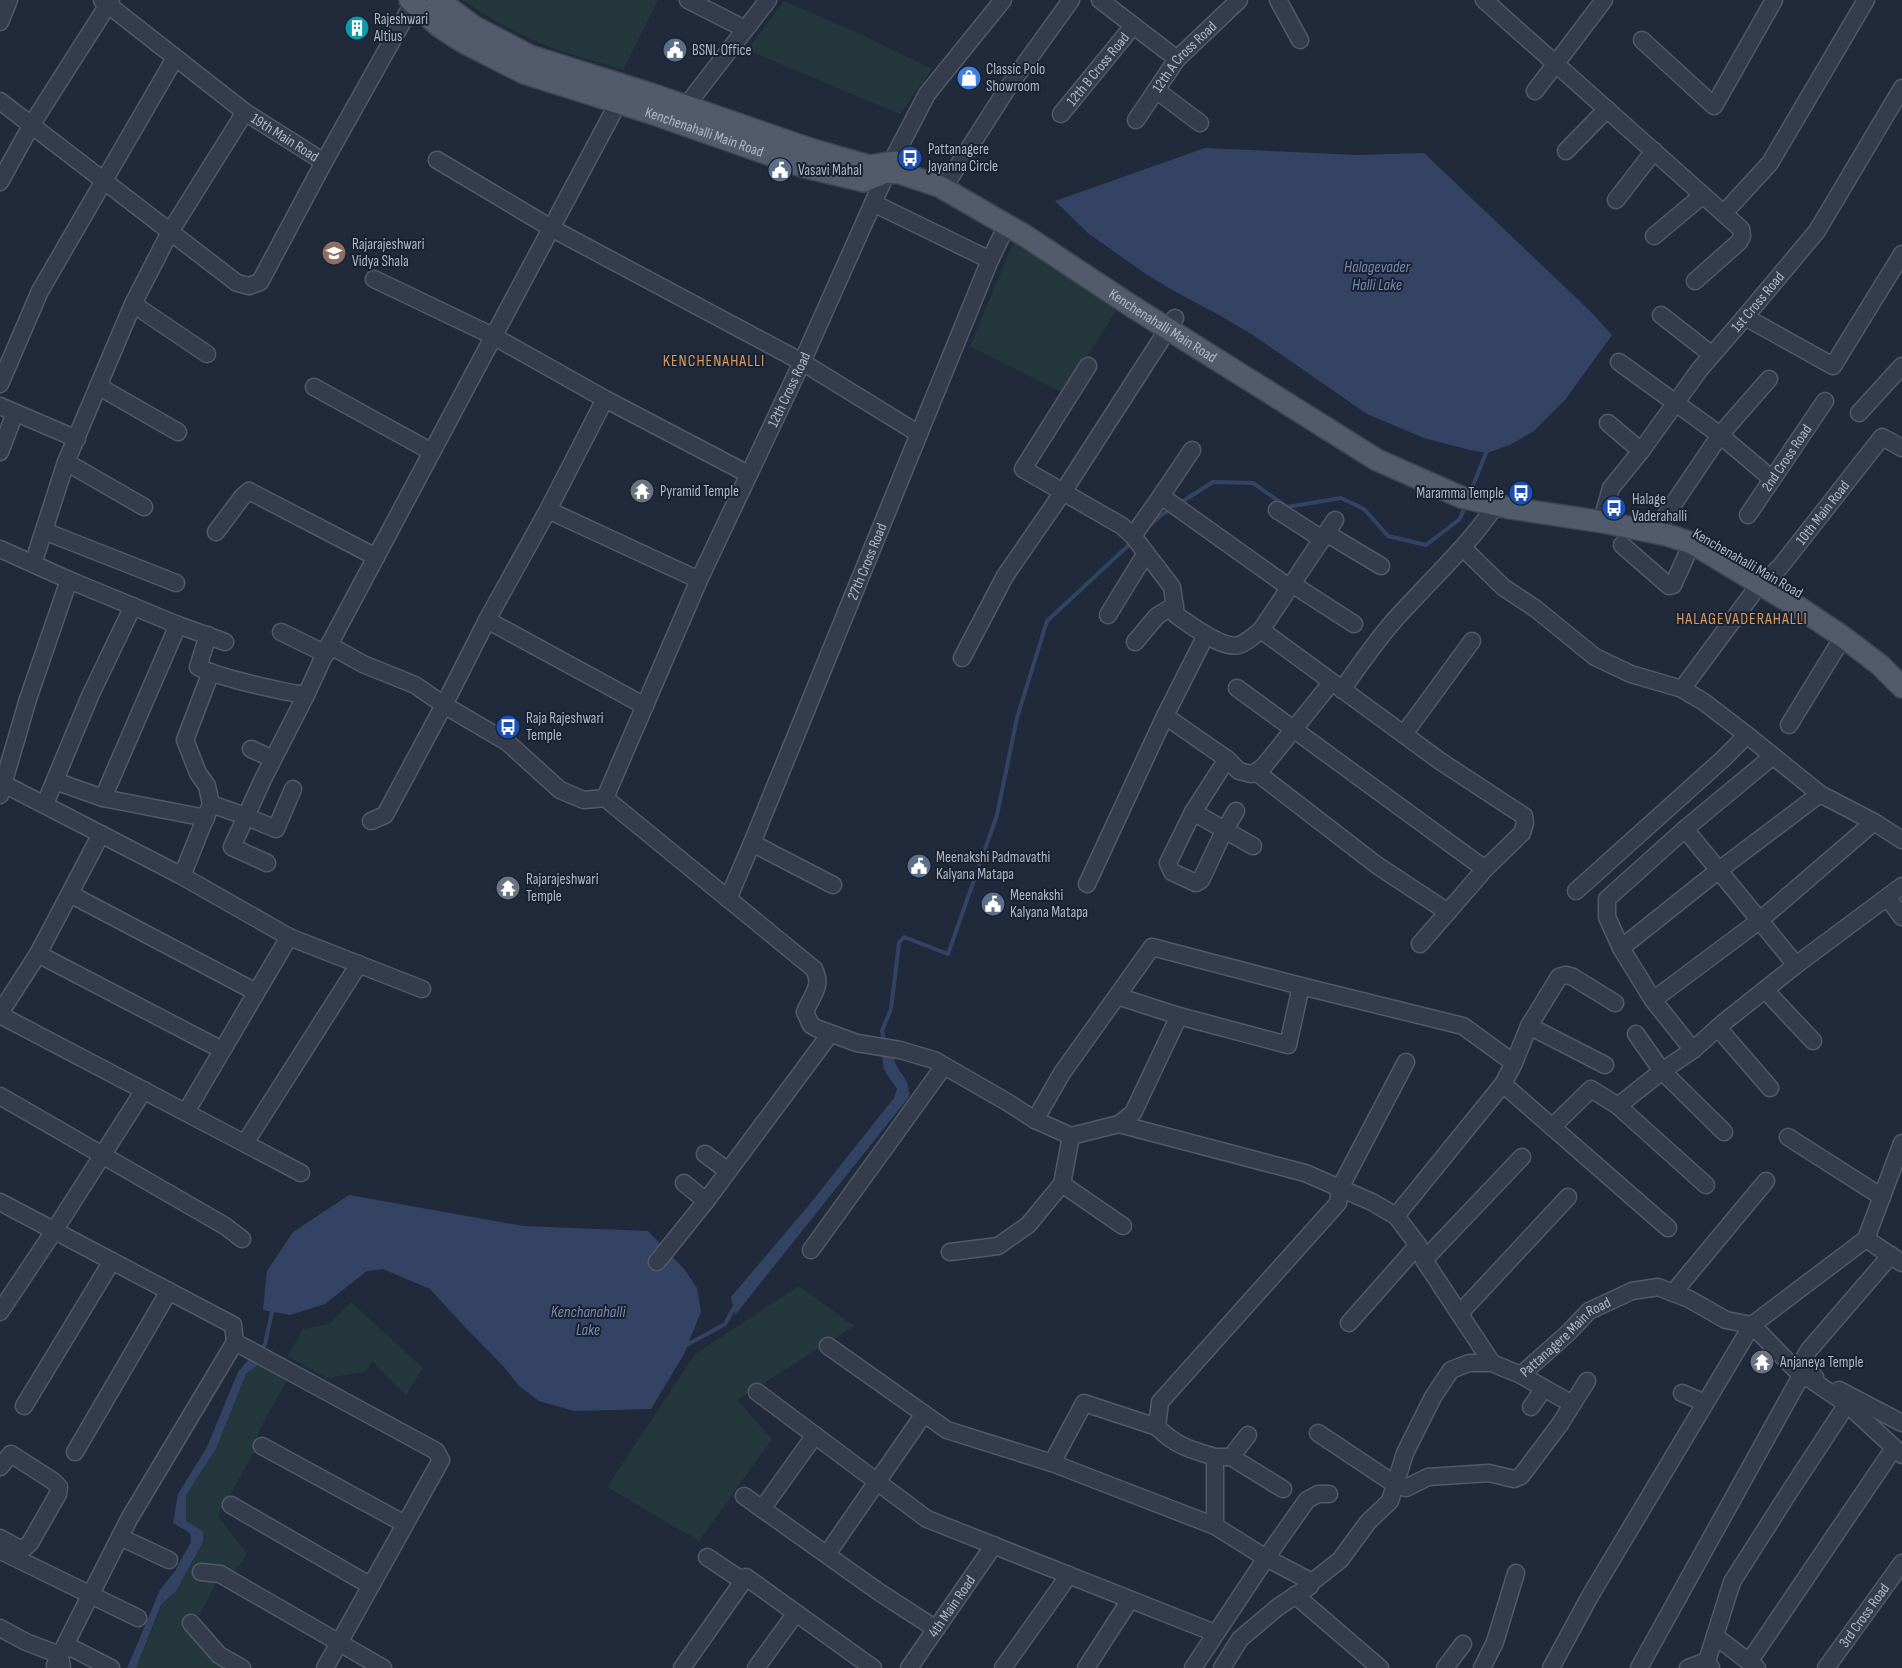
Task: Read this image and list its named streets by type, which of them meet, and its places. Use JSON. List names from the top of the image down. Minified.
{"streets":{"main road":["Kenchenahalli Main Road"],"street":["12th A Cross Road","12th B Cross Road","19th Main Road","1st Cross Road","12th Cross Road","2nd Cross Road","10th Main Road","27th Cross Road","Pattanagere Main Road","4th Main Road","3rd Cross Road"]},"crossings":[["Kenchenahalli Main Road","19th Main Road"],["Kenchenahalli Main Road","1st Cross Road"],["Kenchenahalli Main Road","12th Cross Road"],["Kenchenahalli Main Road","10th Main Road"],["Kenchenahalli Main Road","27th Cross Road"]],"districts":["KENCHENAHALLI","HALAGEVADERAHALLI"],"water":["Halagevader Halli Lake","Kenchanahalli Lake"],"places":{"building":["Rajeshwari Altius"],"public building":["BSNL Office","Vasavi Mahal","Meenakshi Padmavathi Kalyana Matapa","Meenakshi Kalyana Matapa"],"shop":["Classic Polo Showroom"],"bus stop":["Pattanagere Jayanna Circle","Maramma Temple","Halage Vaderahalli","Raja Rajeshwari Temple"],"school or university":["Rajarajeshwari Vidya Shala"],"temple":["Pyramid Temple","Rajarajeshwari Temple","Anjaneya Temple"]}}
